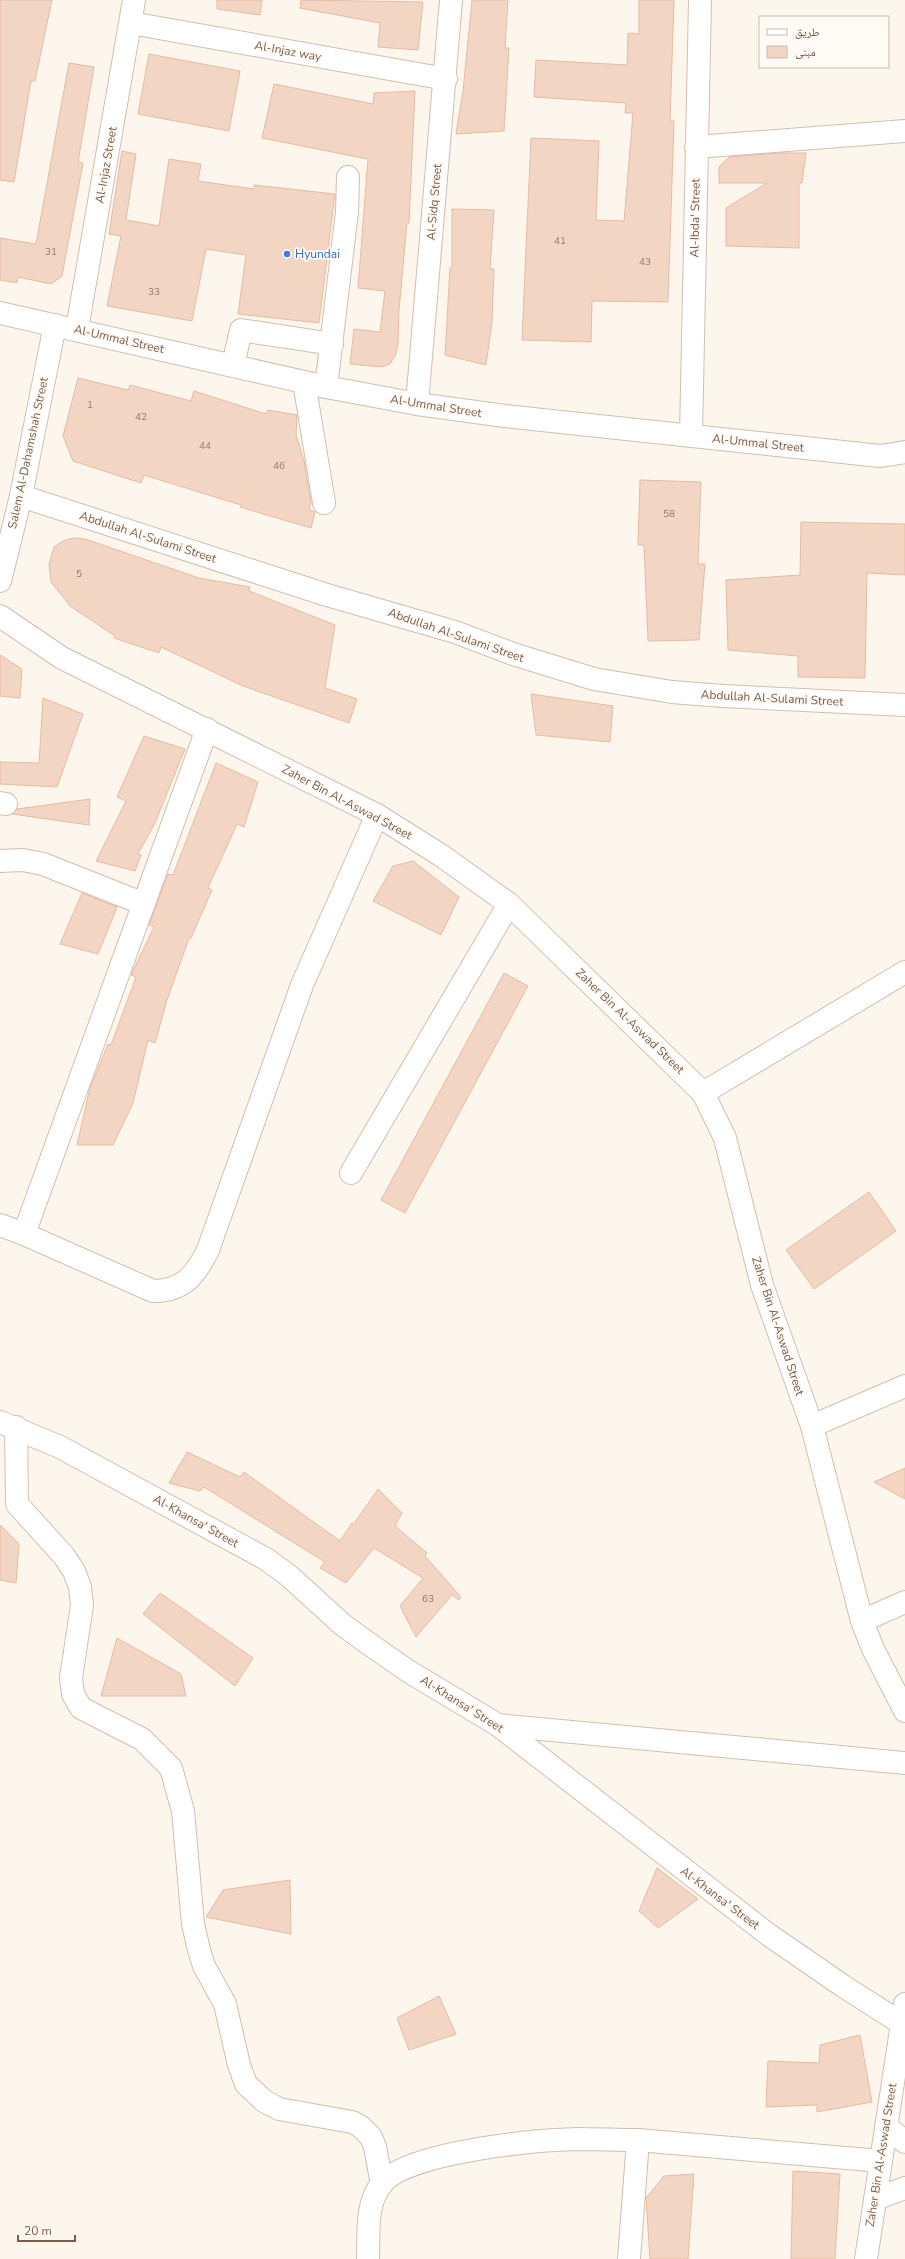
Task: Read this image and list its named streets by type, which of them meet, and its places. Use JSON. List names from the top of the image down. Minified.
{"streets":{"street":["Al-Injaz way","Al-Injaz Street","Al-Sidq Street","Al-Ibda' Street","Al-Ummal Street","Salem Al-Dahamshah Street","Abdullah Al-Sulami Street","Zaher Bin Al-Aswad Street","Al-Khansa' Street"]},"crossings":[["Al-Injaz way","Al-Injaz Street"],["Al-Injaz way","Al-Sidq Street"],["Al-Injaz Street","Al-Ummal Street"],["Al-Sidq Street","Al-Ummal Street"],["Al-Ibda' Street","Al-Ummal Street"],["Al-Ummal Street","Salem Al-Dahamshah Street"],["Salem Al-Dahamshah Street","Abdullah Al-Sulami Street"],["Zaher Bin Al-Aswad Street","Al-Khansa' Street"]],"places":["Hyundai"],"house_numbers":["41","31","43","33","1","42","44","46","58","5","63"],"legend":["طريق","مبنى"],"scale_bar":"20 m"}
